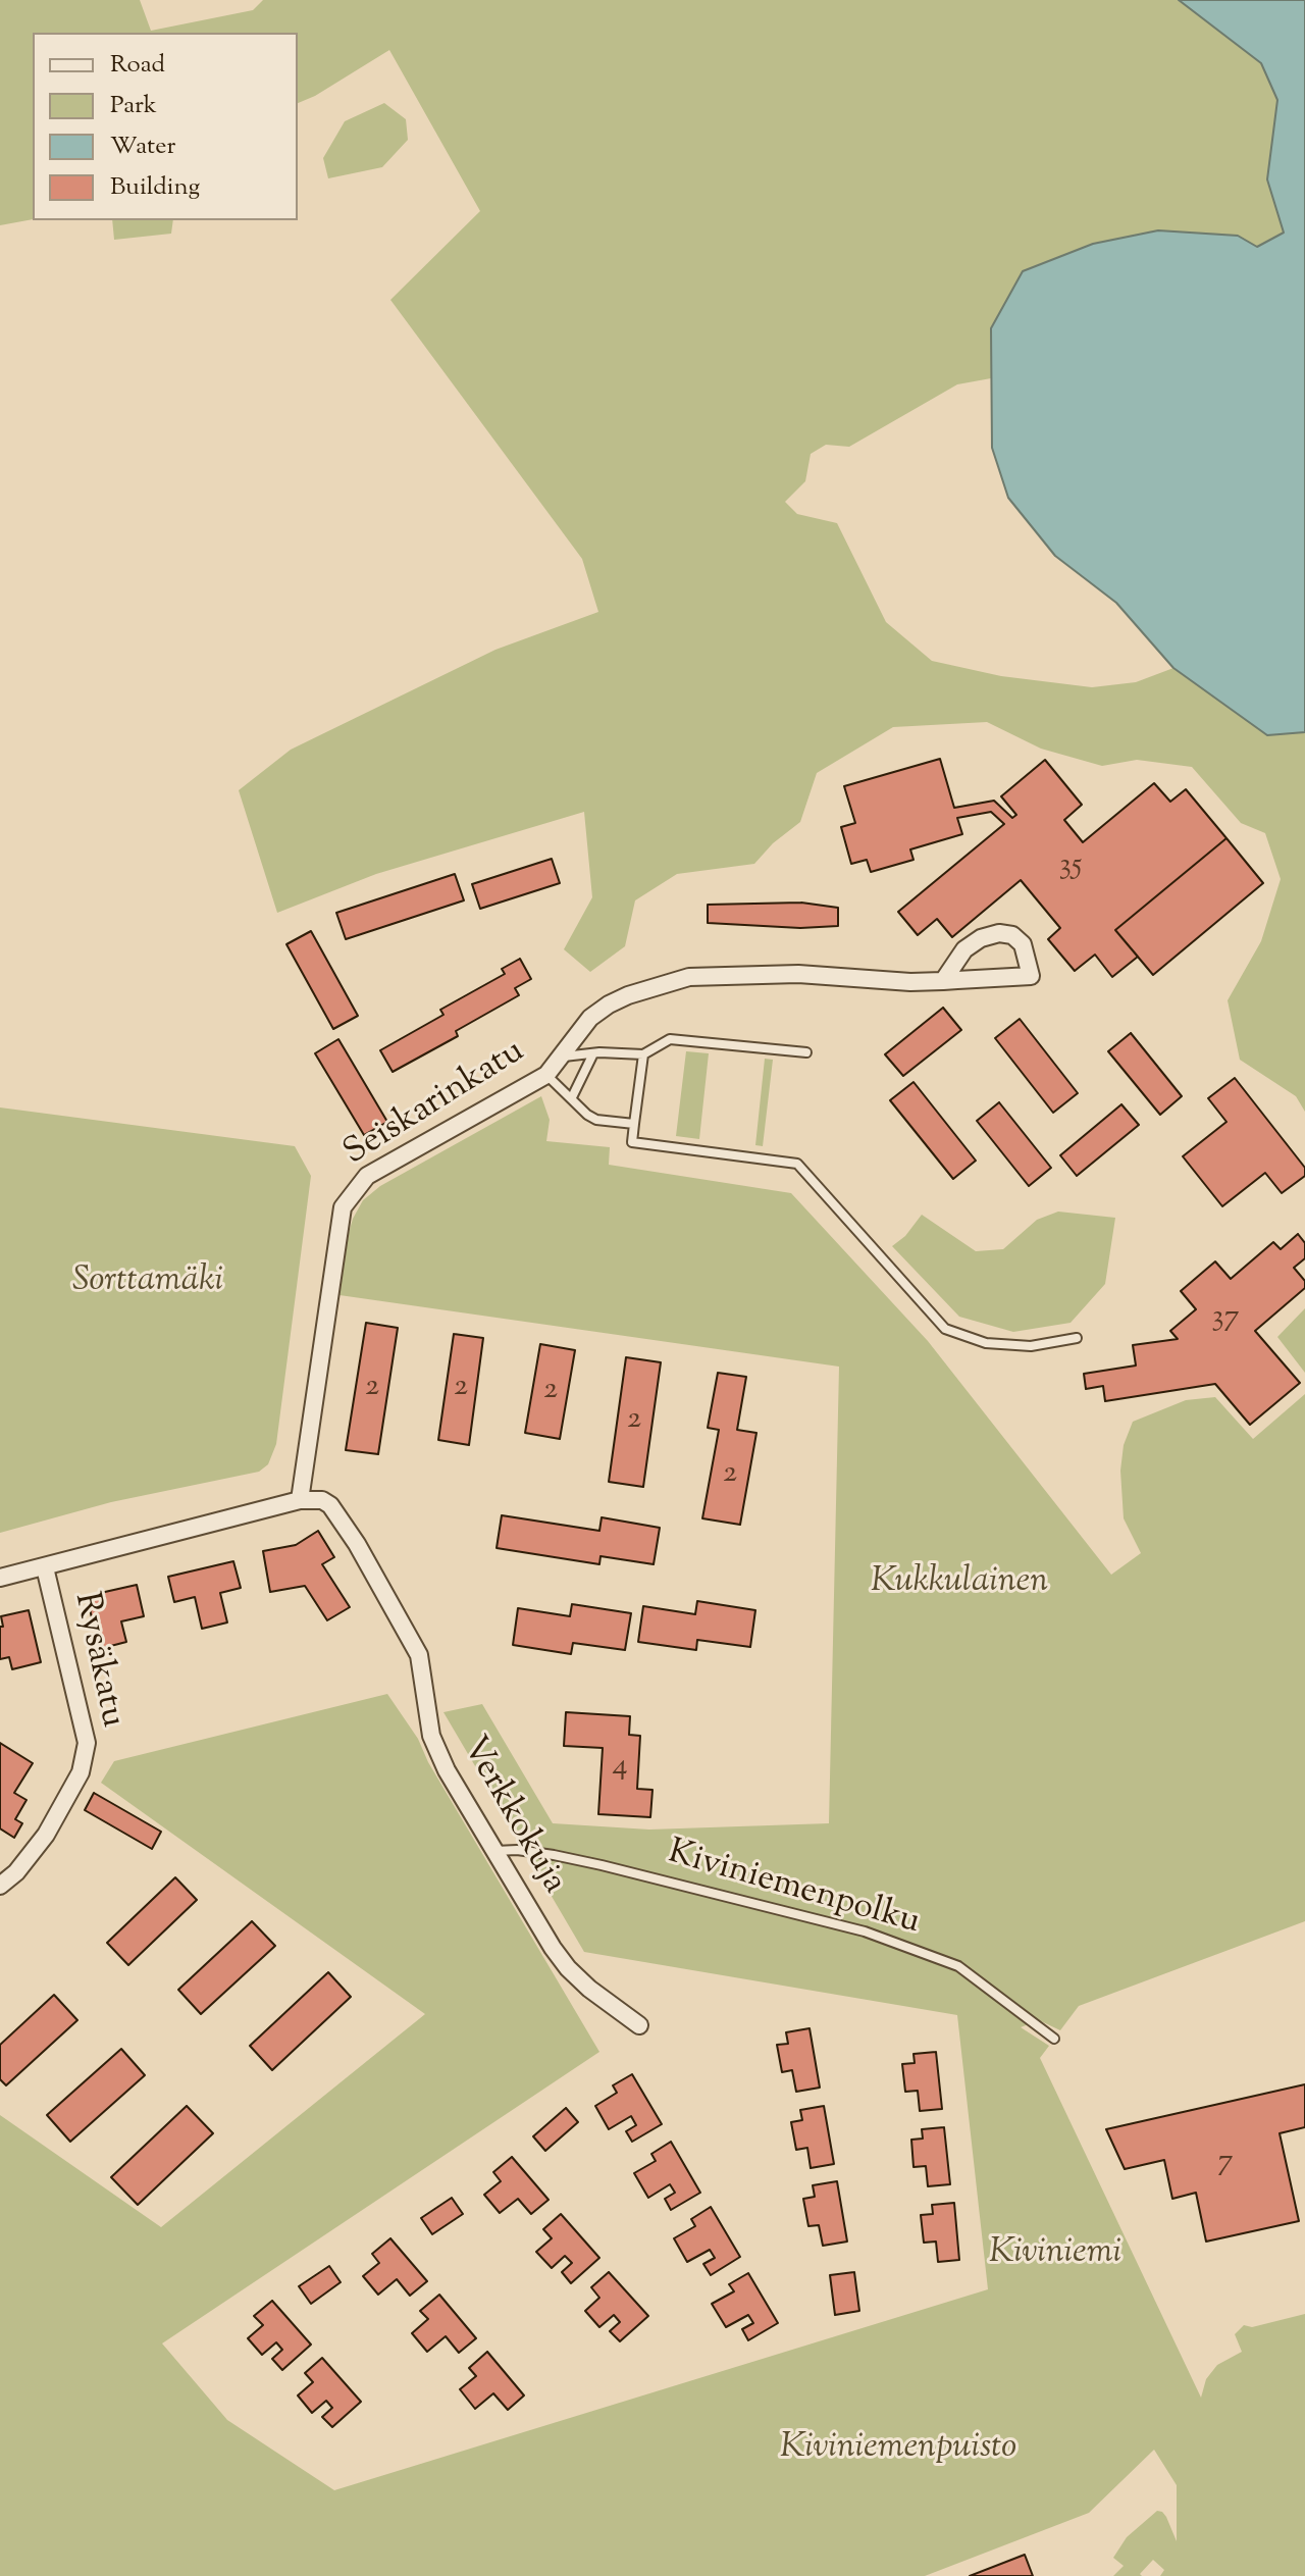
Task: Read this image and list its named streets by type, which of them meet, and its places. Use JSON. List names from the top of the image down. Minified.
{"streets":{"street":["Seiskarinkatu","Rysäkatu","Verkkokuja"],"lane":["Kiviniemenpolku"]},"crossings":[["Seiskarinkatu","Verkkokuja"],["Verkkokuja","Kiviniemenpolku"]],"parks":["Sorttamäki","Kukkulainen","Kiviniemi","Kiviniemenpuisto"],"house_numbers":["35","37","2","2","2","2","2","4","7"],"legend":["Road","Park","Water","Building"]}
